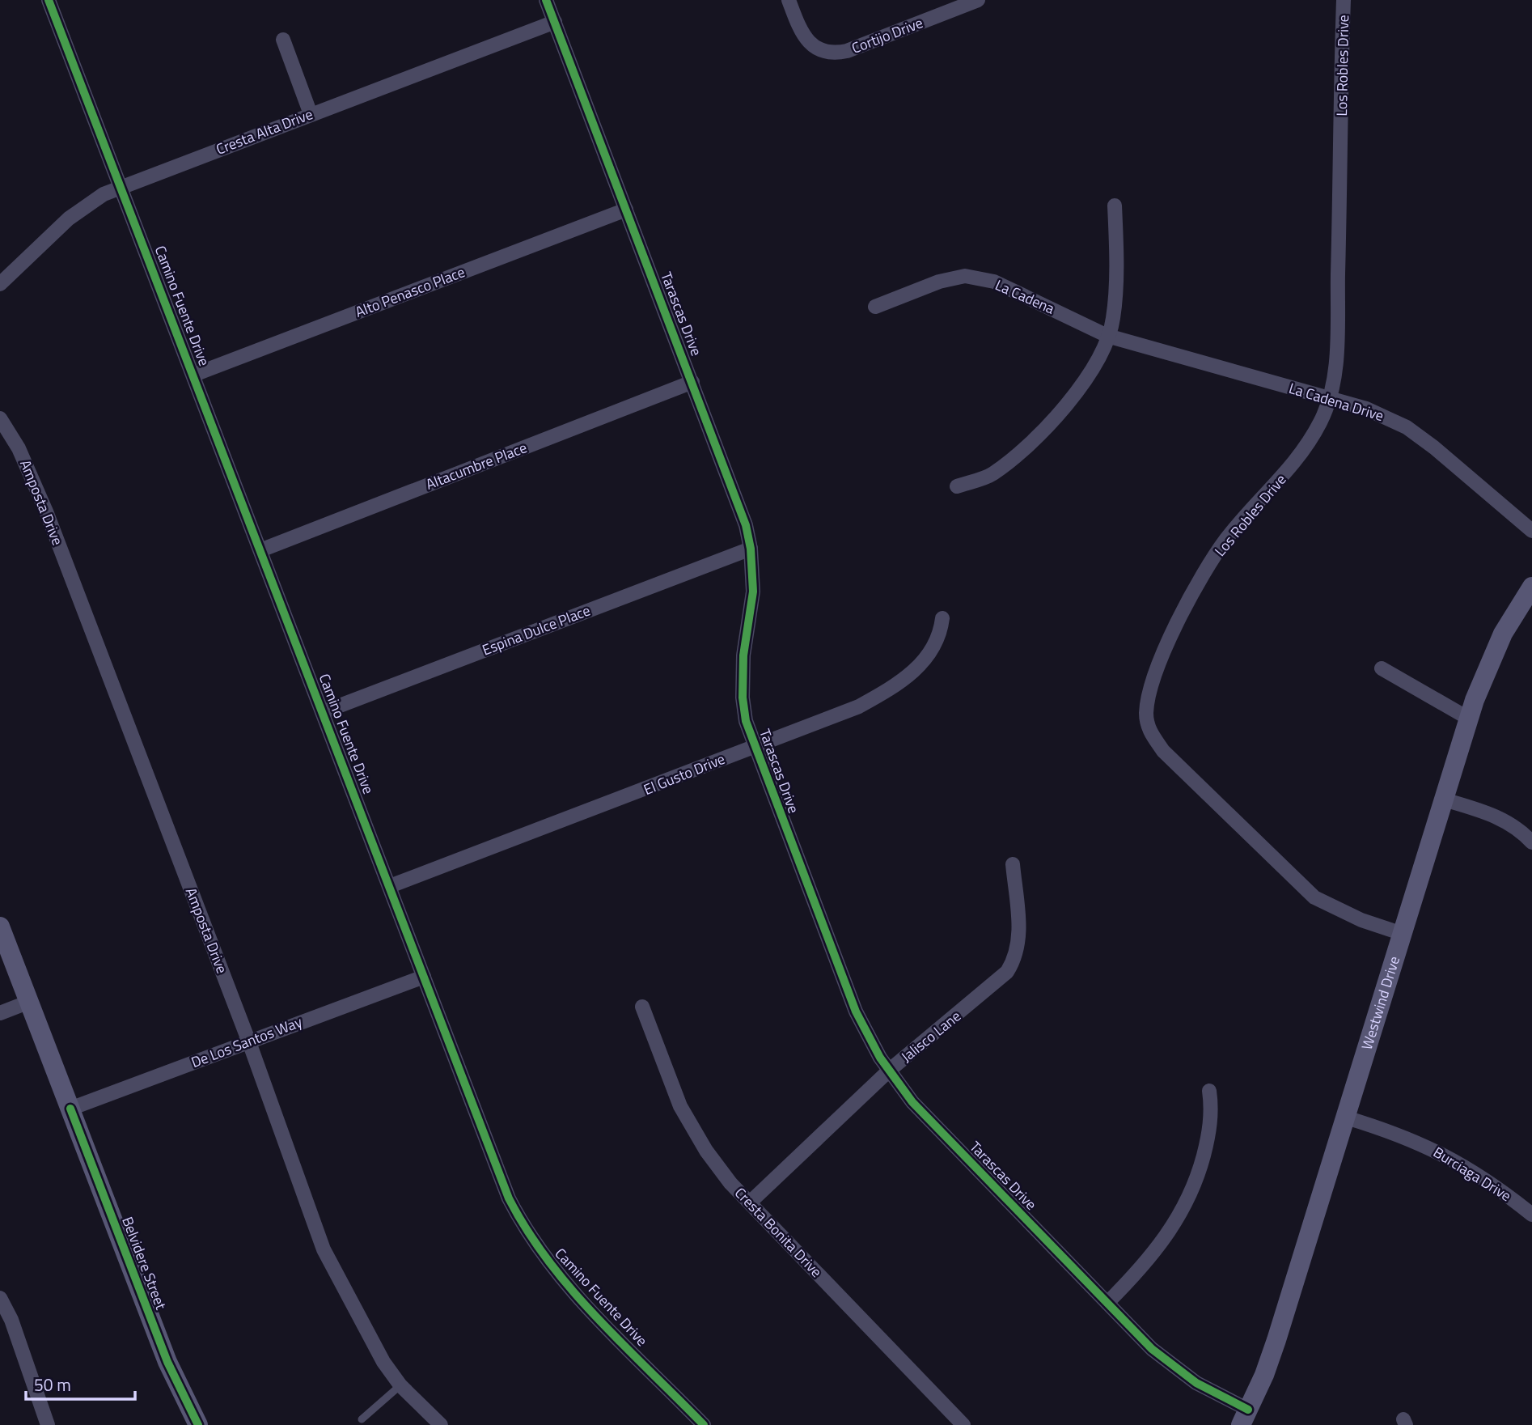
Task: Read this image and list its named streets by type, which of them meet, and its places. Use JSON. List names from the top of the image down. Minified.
{"streets":{"main road":["Westwind Drive","Belvidere Street"],"street":["Cortijo Drive","Los Robles Drive","Cresta Alta Drive","Alto Penasco Place","La Cadena","Camino Fuente Drive","Tarascas Drive","La Cadena Drive","Altacumbre Place","Amposta Drive","Espina Dulce Place","El Gusto Drive","Jalisco Lane","De Los Santos Way","Burciaga Drive","Cresta Bonita Drive"]},"crossings":[["Los Robles Drive","La Cadena Drive"],["Los Robles Drive","Westwind Drive"],["Cresta Alta Drive","Camino Fuente Drive"],["Cresta Alta Drive","Tarascas Drive"],["Alto Penasco Place","Camino Fuente Drive"],["Alto Penasco Place","Tarascas Drive"],["La Cadena","La Cadena Drive"],["Camino Fuente Drive","Altacumbre Place"],["Camino Fuente Drive","Espina Dulce Place"],["Camino Fuente Drive","El Gusto Drive"],["Camino Fuente Drive","De Los Santos Way"],["Tarascas Drive","Altacumbre Place"],["Tarascas Drive","Espina Dulce Place"],["Tarascas Drive","El Gusto Drive"],["Tarascas Drive","Westwind Drive"],["Tarascas Drive","Jalisco Lane"],["Amposta Drive","De Los Santos Way"],["Westwind Drive","Burciaga Drive"],["Jalisco Lane","Cresta Bonita Drive"],["De Los Santos Way","Belvidere Street"]],"scale_bar":"50 m"}
